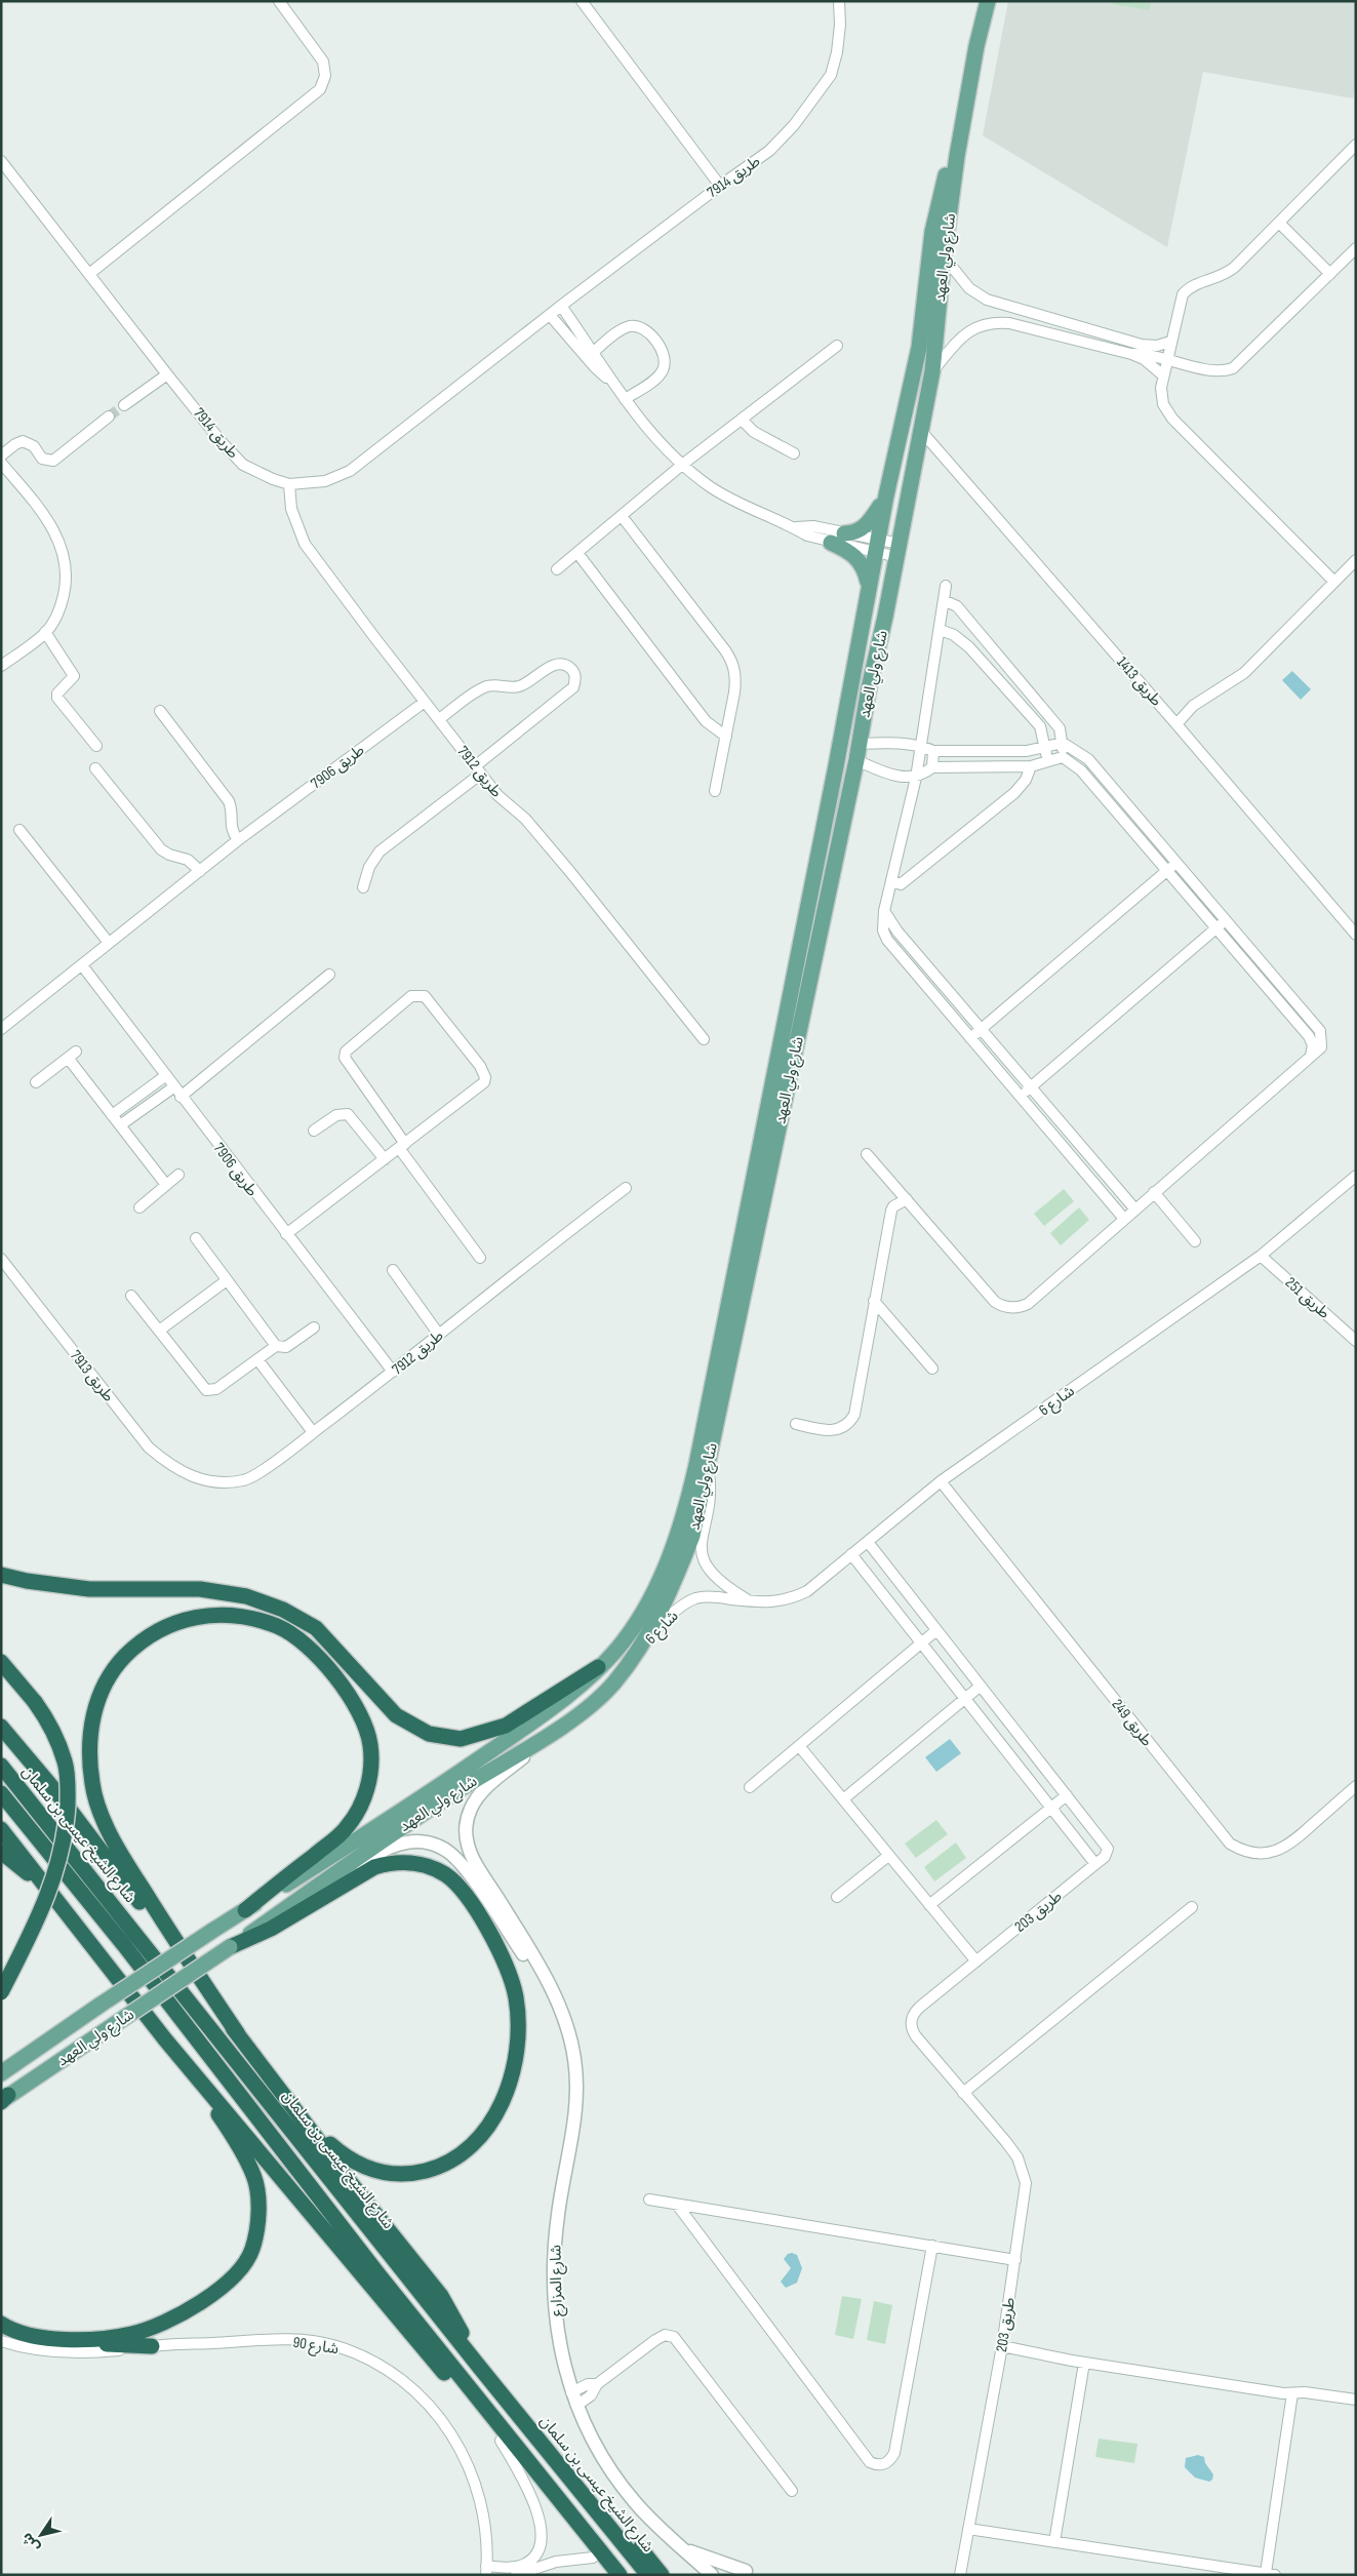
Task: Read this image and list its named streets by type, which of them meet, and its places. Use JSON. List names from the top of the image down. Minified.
{"streets":{"highway":["شارع الشيخ عيسى بن سلمان"],"main road":["شارع ولي العهد"],"street":["طريق 7914","طريق 1413","طريق 7906","طريق 7912","طريق 251","طريق 7913","شارع 6","طريق 249","طريق 203","شارع المزارع","شارع 90"]},"crossings":[["طريق 7914","طريق 7912"],["شارع ولي العهد","طريق 1413"],["شارع ولي العهد","شارع 6"],["شارع ولي العهد","شارع المزارع"],["طريق 7906","طريق 7912"],["طريق 7912","طريق 7913"],["طريق 251","شارع 6"],["شارع 6","طريق 249"]],"north":"bottom left"}
